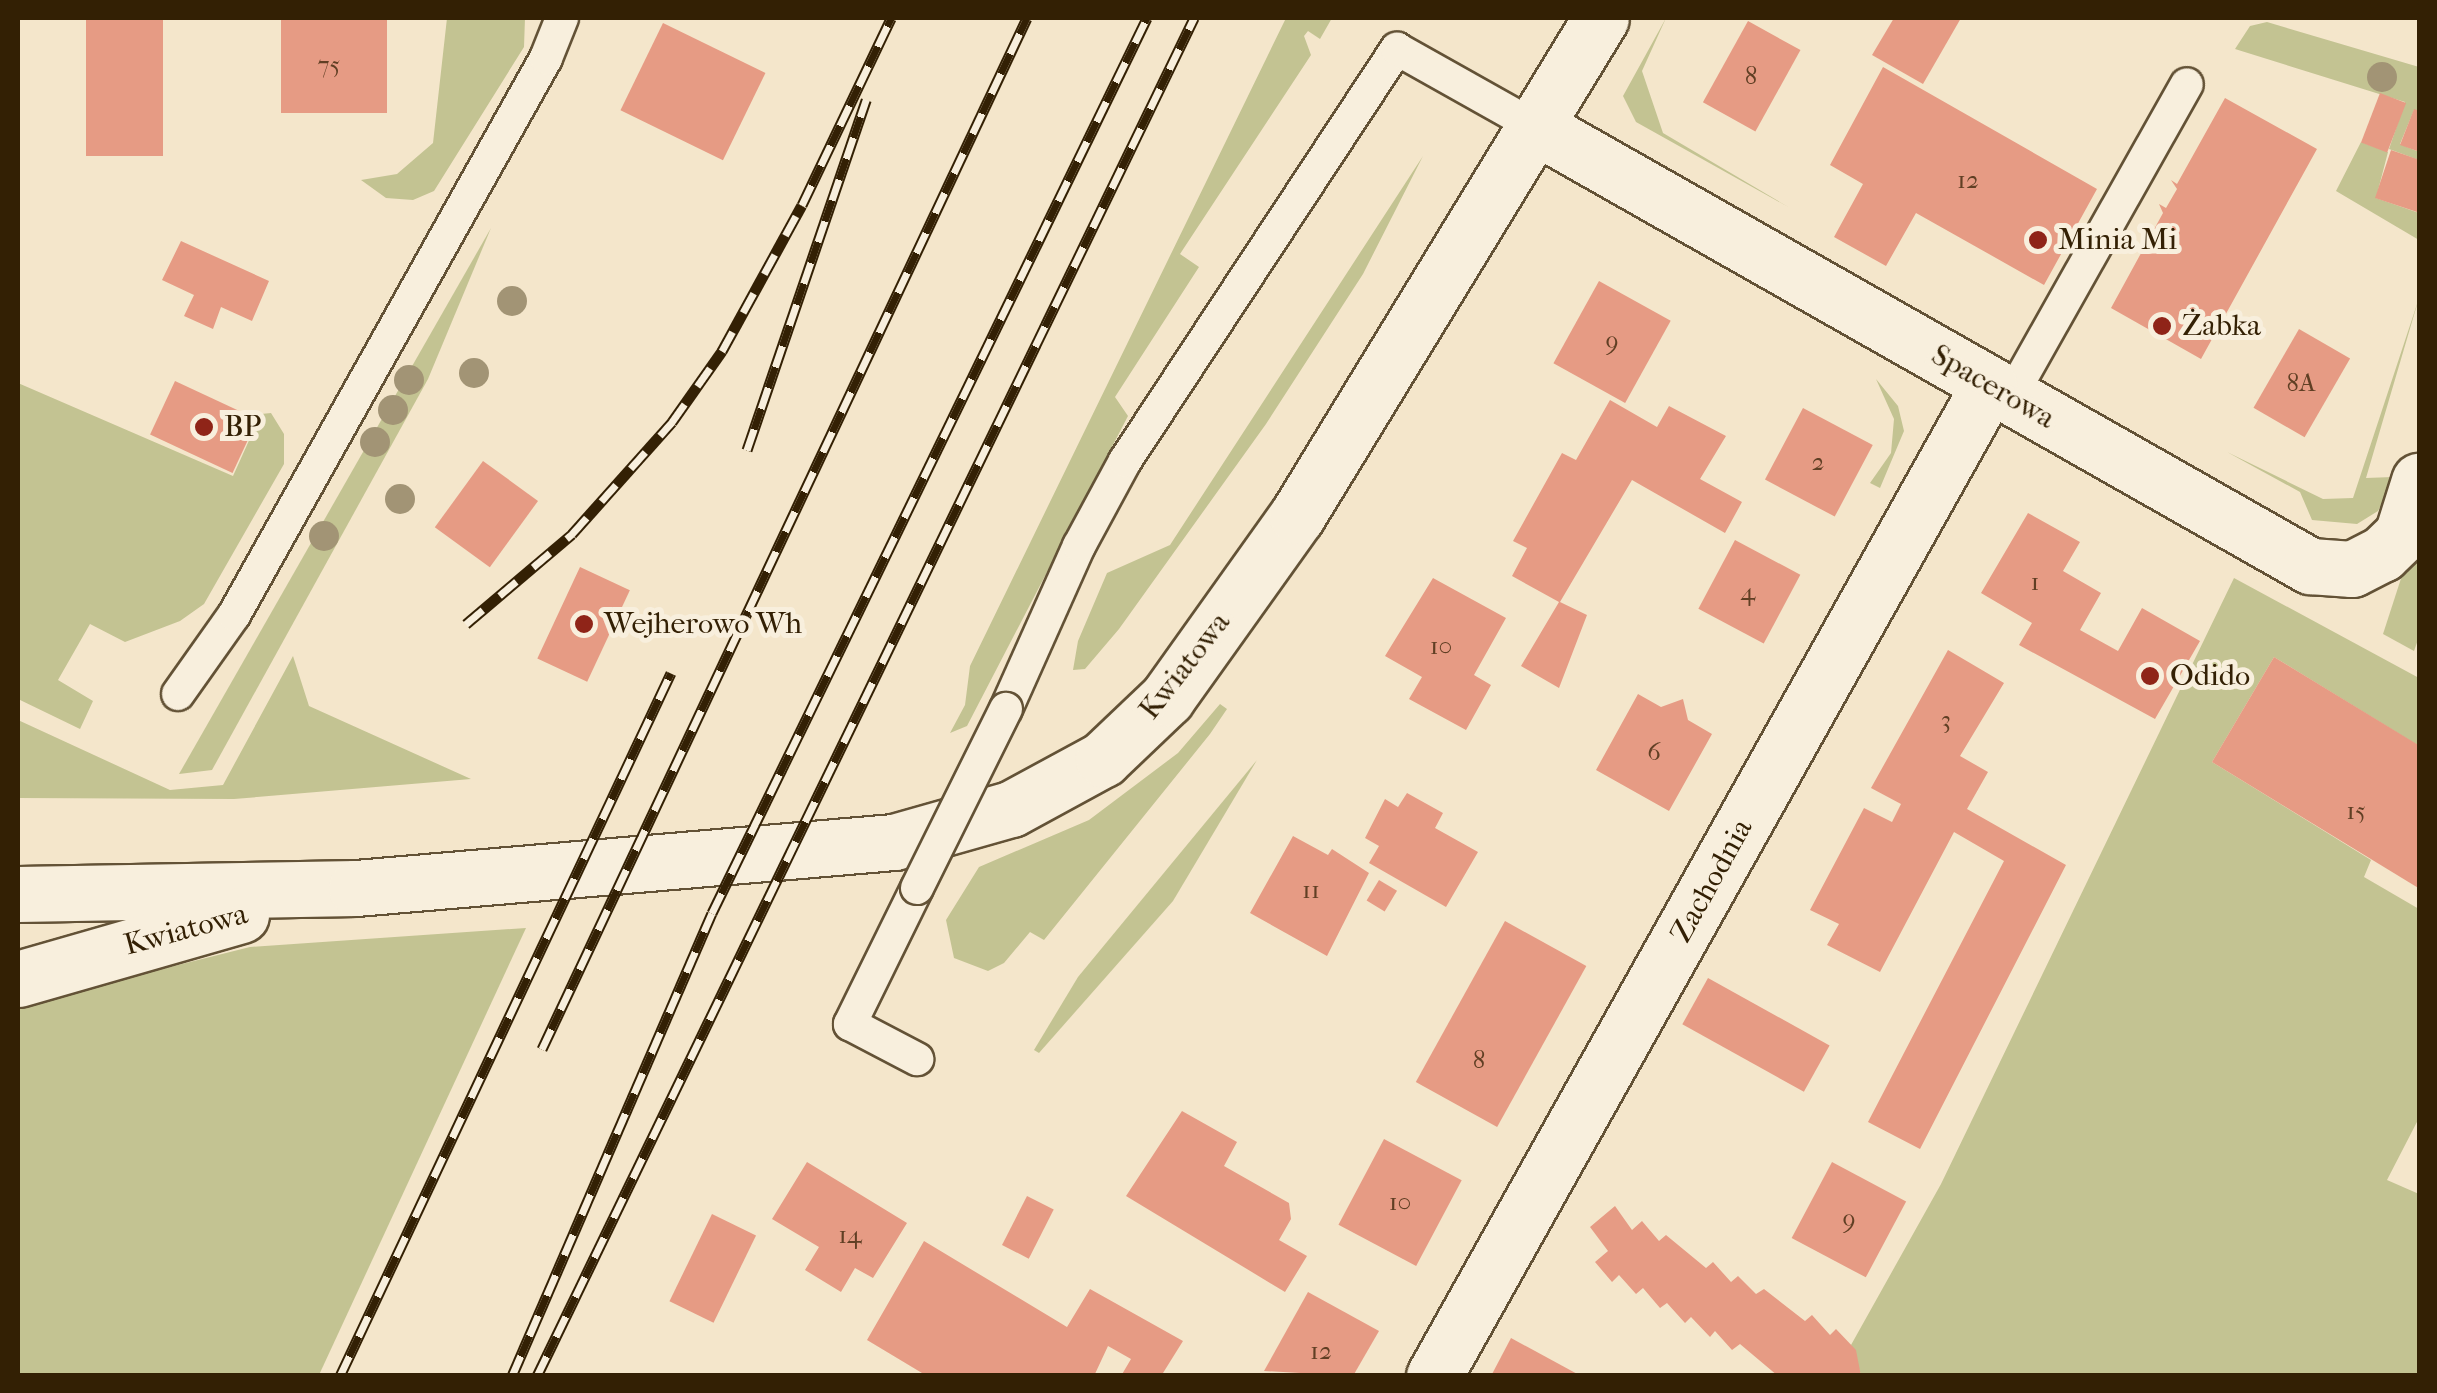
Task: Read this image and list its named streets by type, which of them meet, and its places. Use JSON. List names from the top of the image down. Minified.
{"streets":{"street":["Spacerowa","Kwiatowa","Zachodnia"]},"crossings":[["Spacerowa","Kwiatowa"],["Spacerowa","Zachodnia"]],"places":["Minia Mi","Żabka","BP","Wejherowo Wh","Odido"],"house_numbers":["75","8","12","9","8A","2","1","4","10","3","6","15","11","8","10","9","14","12"]}
